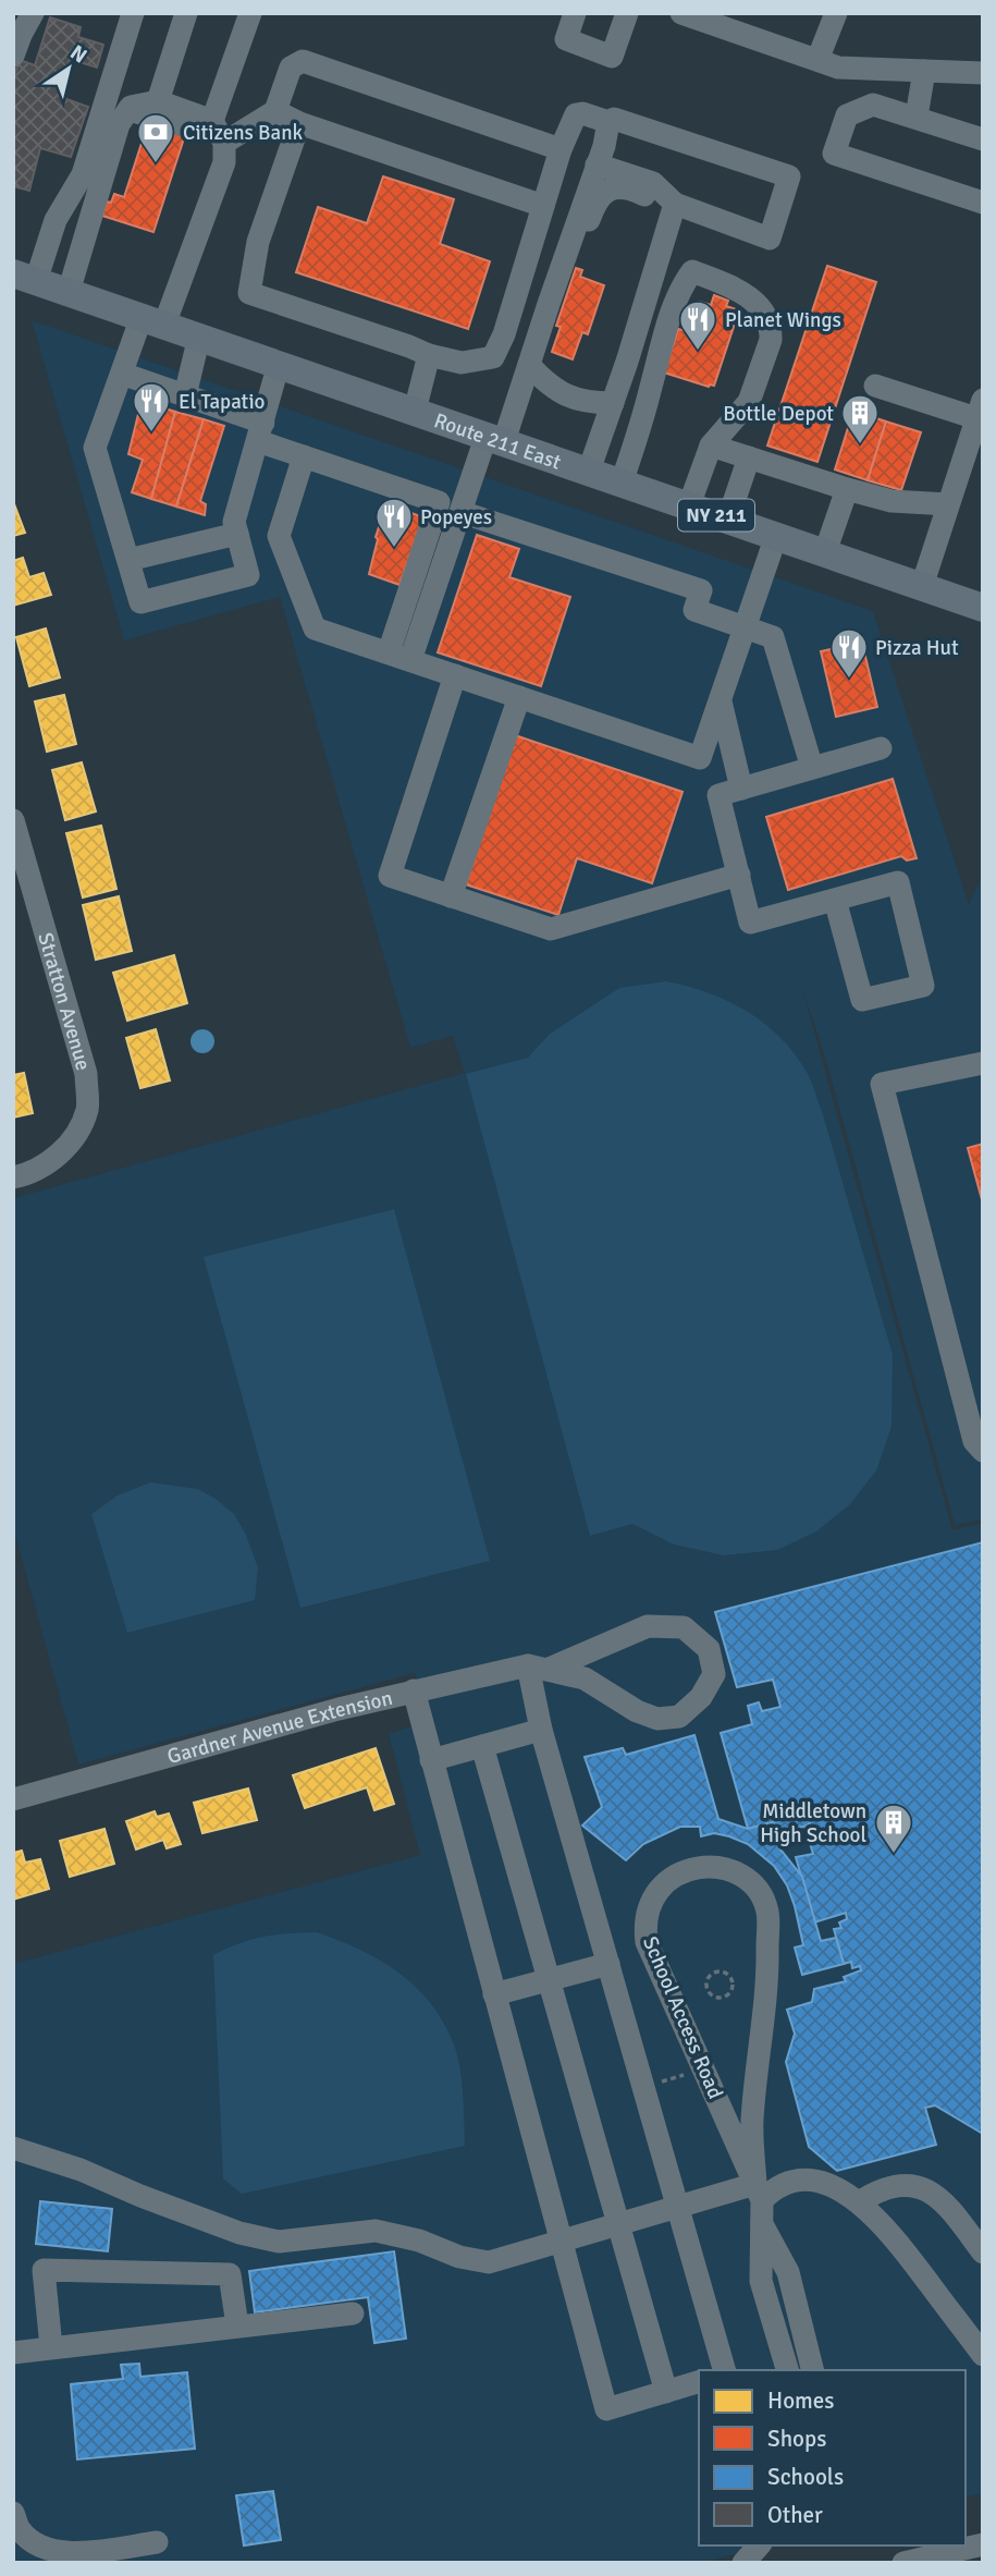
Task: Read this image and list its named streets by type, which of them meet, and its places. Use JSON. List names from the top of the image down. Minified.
{"streets":{"main road":["Route 211 East","NY 211"],"street":["Stratton Avenue","Gardner Avenue Extension","School Access Road"]},"places":{"bank":["Citizens Bank"],"restaurant":["Planet Wings","El Tapatio","Popeyes","Pizza Hut"],"building":["Bottle Depot","Middletown High School"]},"legend":["Homes","Shops","Schools","Other"],"north":"top right"}
